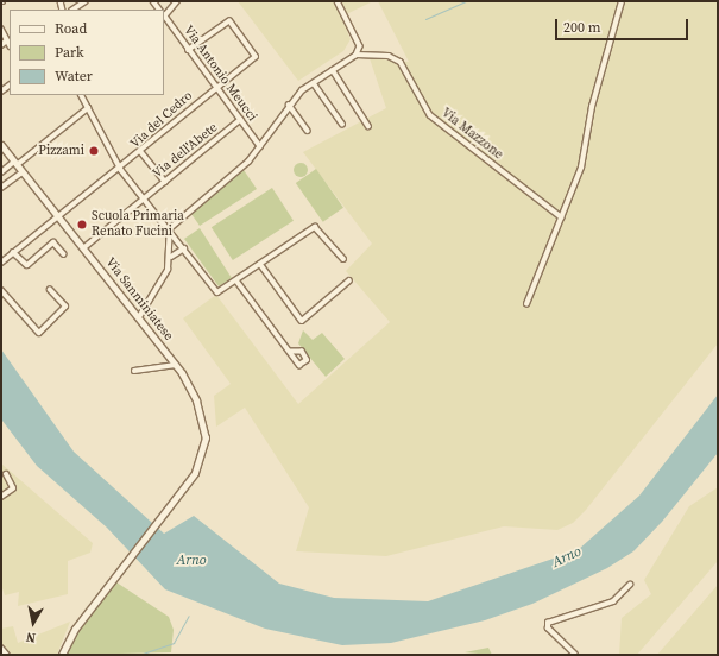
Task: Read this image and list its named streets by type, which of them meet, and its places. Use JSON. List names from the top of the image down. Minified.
{"streets":{"street":["Via Antonio Meucci","Via del Cedro","Via Mazzone","Via dell'Abete","Via Sanminiatese"]},"crossings":[["Via Antonio Meucci","Via del Cedro"],["Via Antonio Meucci","Via dell'Abete"],["Via del Cedro","Via Sanminiatese"],["Via dell'Abete","Via Sanminiatese"]],"water":["Arno"],"places":["Pizzami","Scuola Primaria Renato Fucini"],"legend":["Road","Park","Water"],"scale_bar":"200 m","north":"bottom"}
